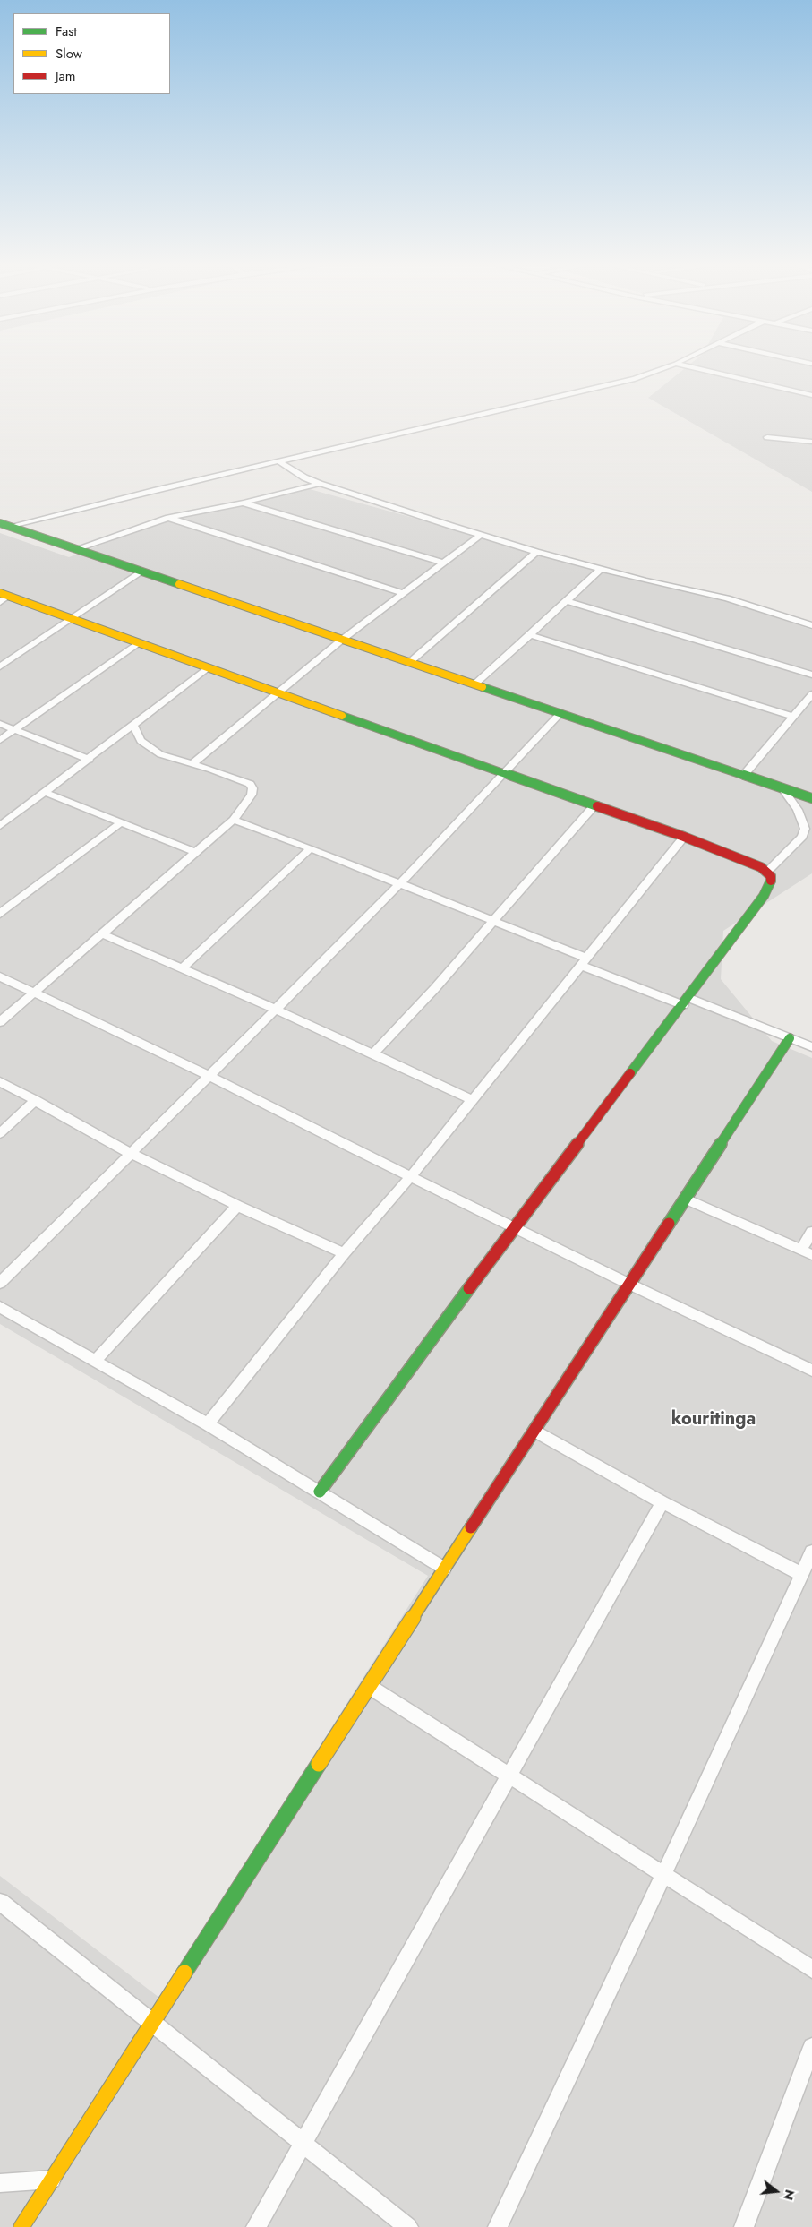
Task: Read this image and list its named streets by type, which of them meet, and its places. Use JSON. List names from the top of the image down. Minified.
{"districts":["kouritinga"],"legend":["Fast","Slow","Jam"],"north":"right"}
